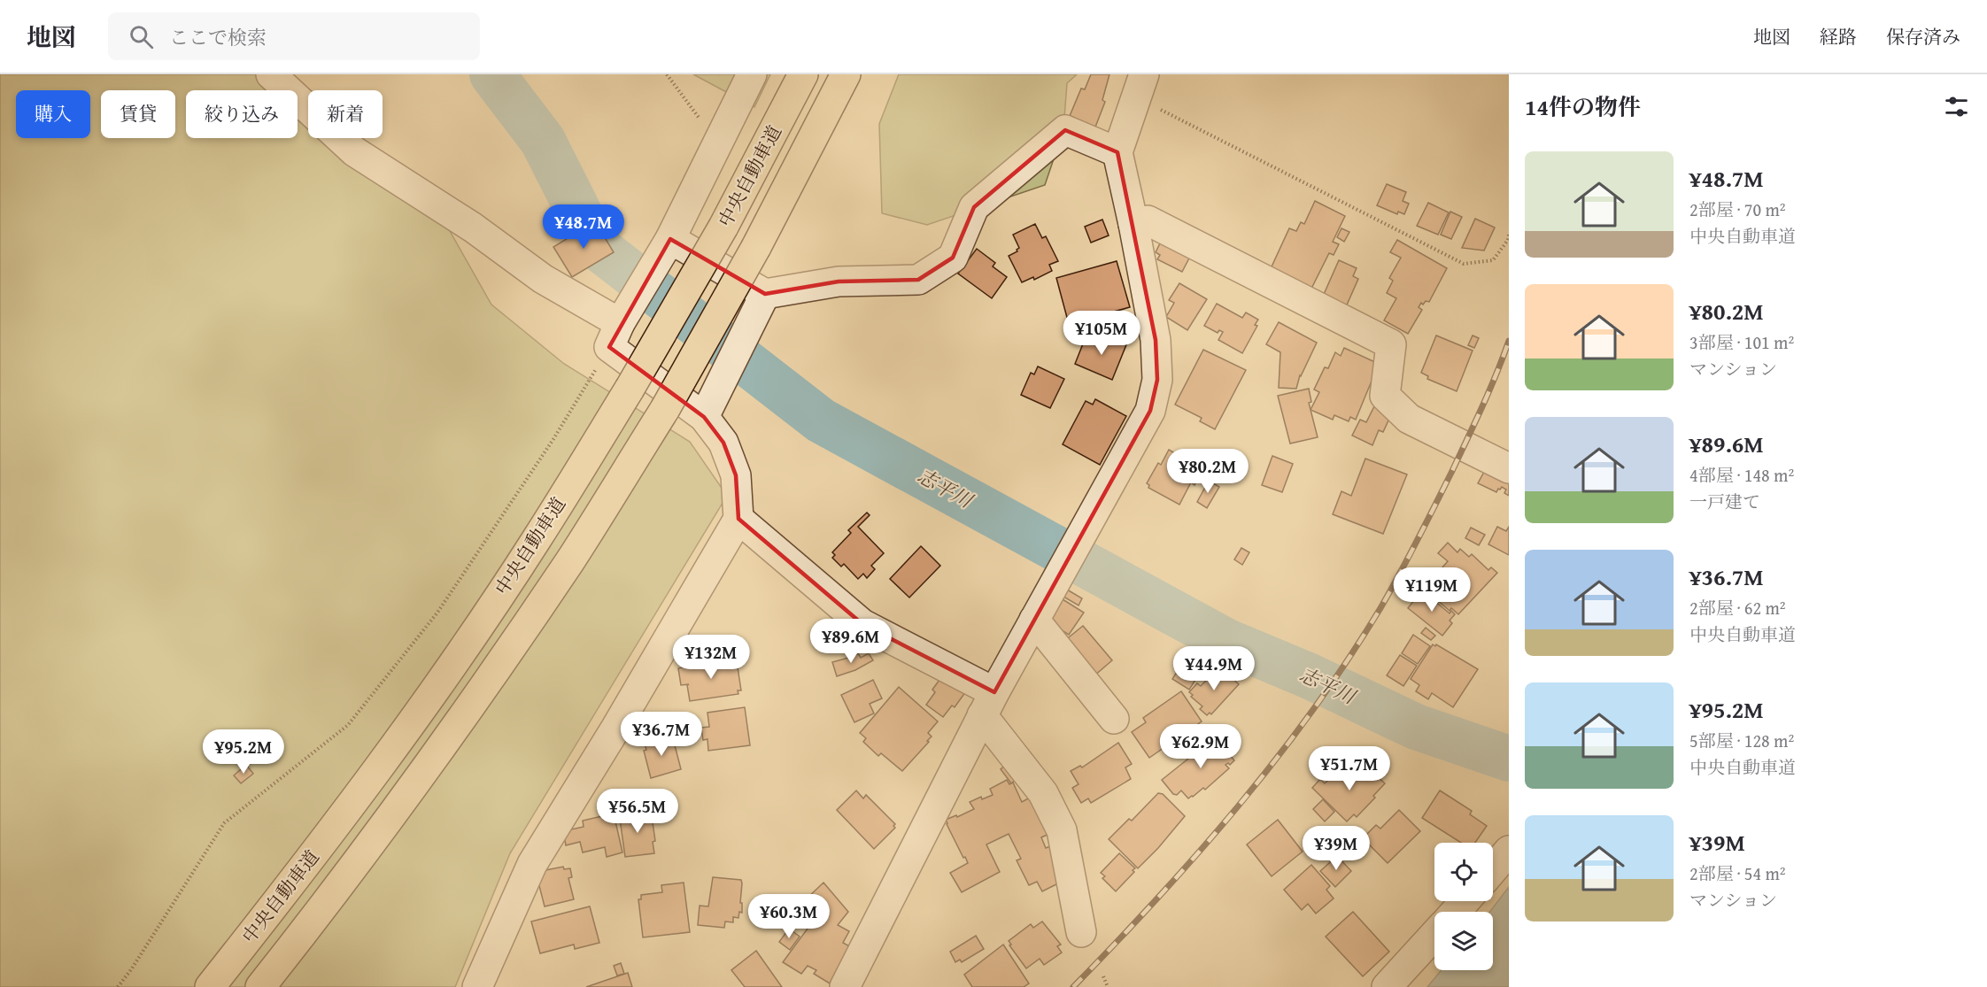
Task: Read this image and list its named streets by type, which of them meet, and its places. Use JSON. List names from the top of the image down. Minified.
{"streets":{"highway":["中央自動車道"]},"water":["志平川"],"page":{"header":"地図","search":"ここで検索","nav":["地図","経路","保存済み"],"heading":"14件の物件","chip":["購入","賃貸","絞り込み","新着"],"list":[{"name":"¥48.7M","note":"2部屋 · 70 m² · 中央自動車道"},{"name":"¥80.2M","note":"3部屋 · 101 m² · マンション"},{"name":"¥89.6M","note":"4部屋 · 148 m² · 一戸建て"},{"name":"¥36.7M","note":"2部屋 · 62 m² · 中央自動車道"},{"name":"¥95.2M","note":"5部屋 · 128 m² · 中央自動車道"},{"name":"¥39M","note":"2部屋 · 54 m² · マンション"}],"price":["¥48.7M","¥105M","¥80.2M","¥119M","¥89.6M","¥132M","¥44.9M","¥36.7M","¥62.9M","¥95.2M","¥51.7M","¥56.5M","¥39M","¥60.3M"]}}
